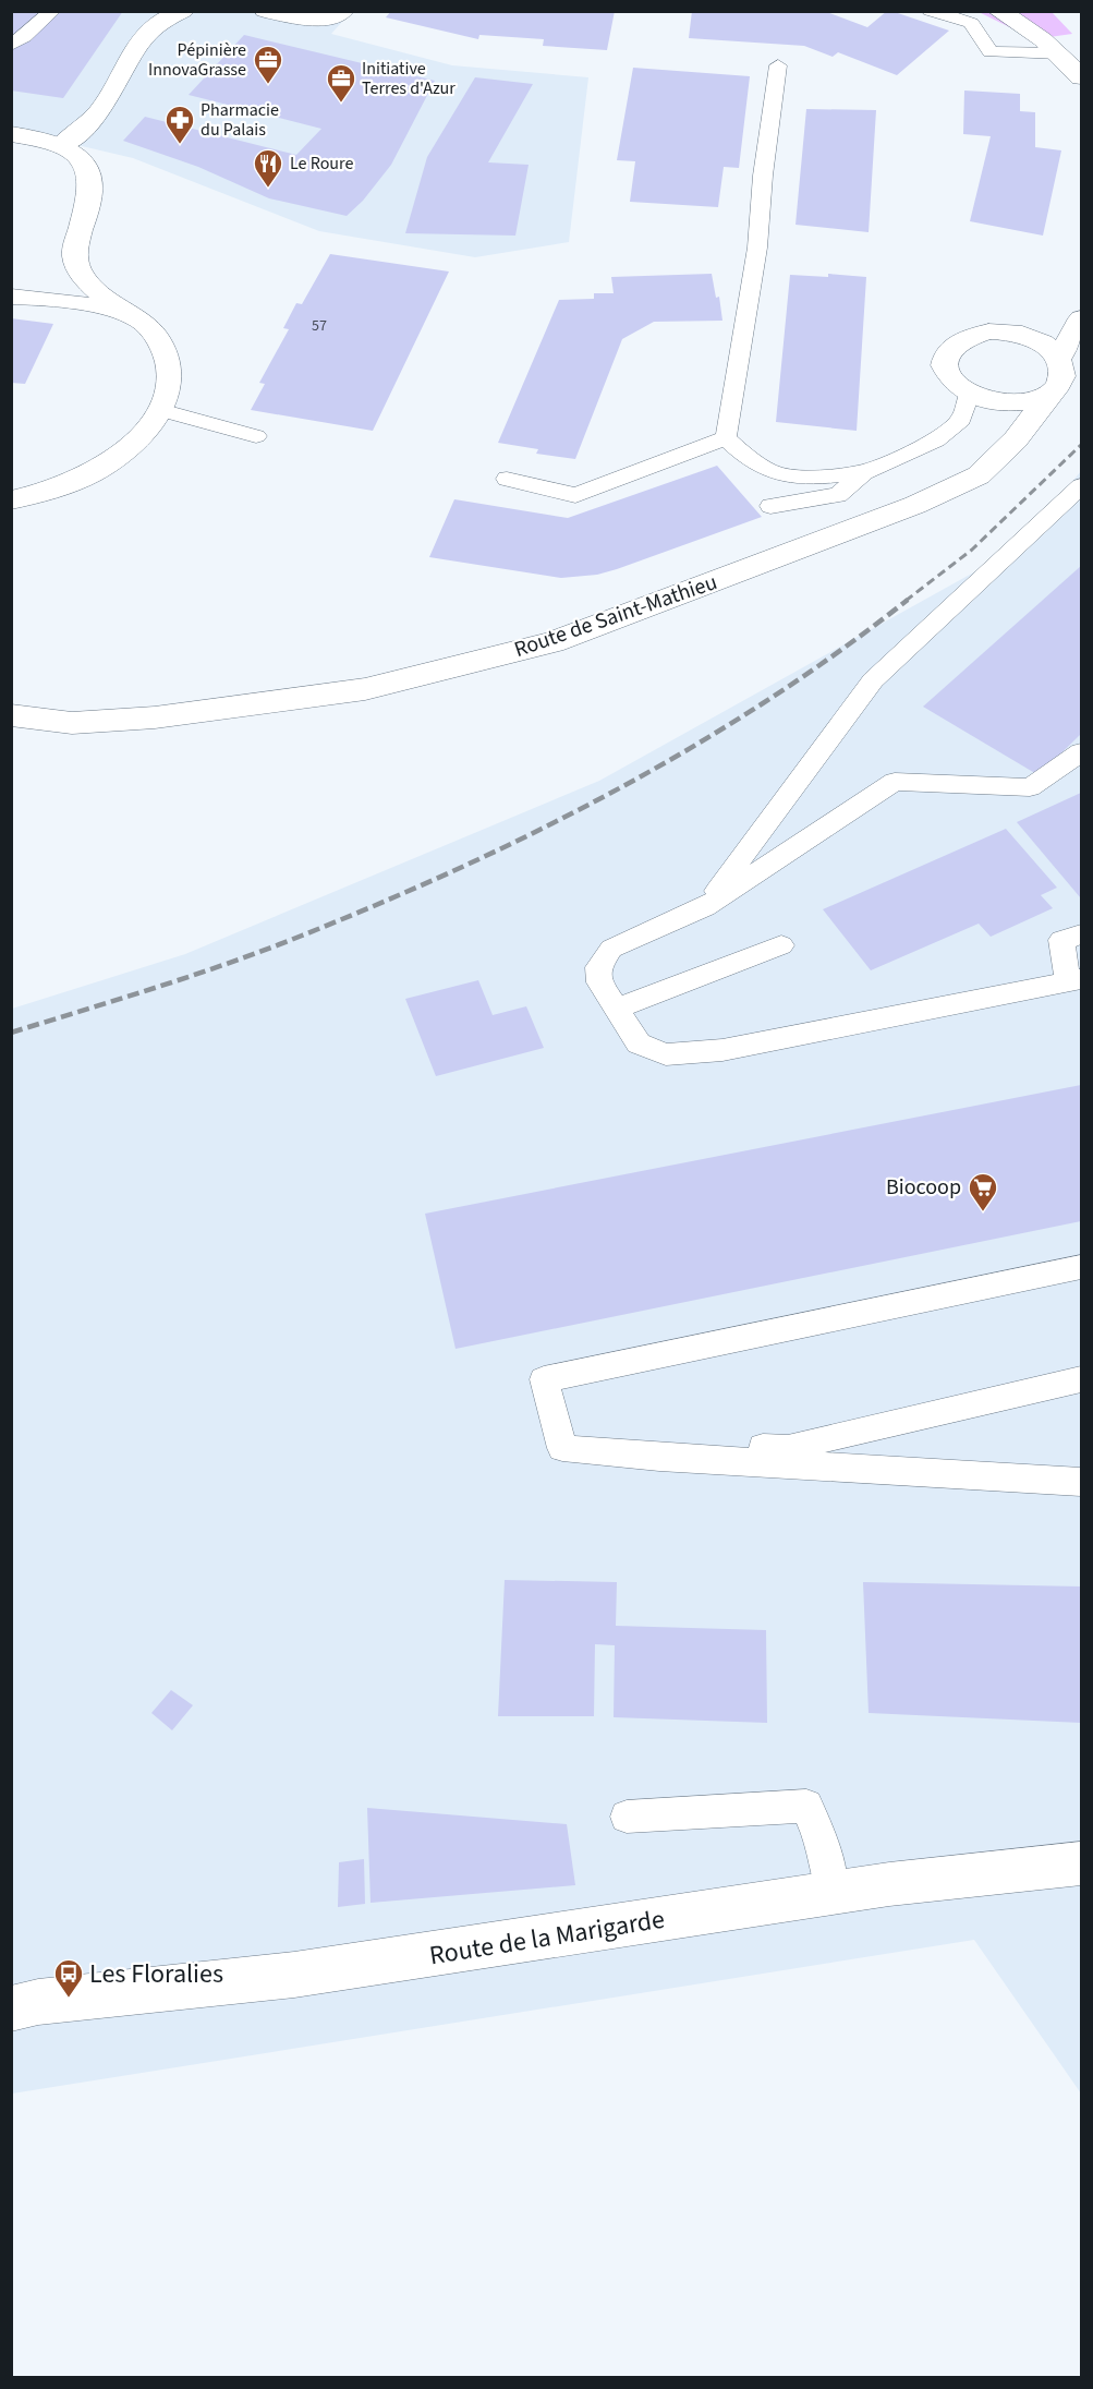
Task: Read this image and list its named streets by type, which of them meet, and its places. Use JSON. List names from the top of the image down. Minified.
{"streets":{"street":["Route de Saint-Mathieu","Route de la Marigarde"]},"places":{"office":["Pépinière InnovaGrasse","Initiative Terres d'Azur"],"pharmacy":["Pharmacie du Palais"],"restaurant":["Le Roure"],"supermarket":["Biocoop"],"bus stop":["Les Floralies"]},"house_numbers":["57"]}
